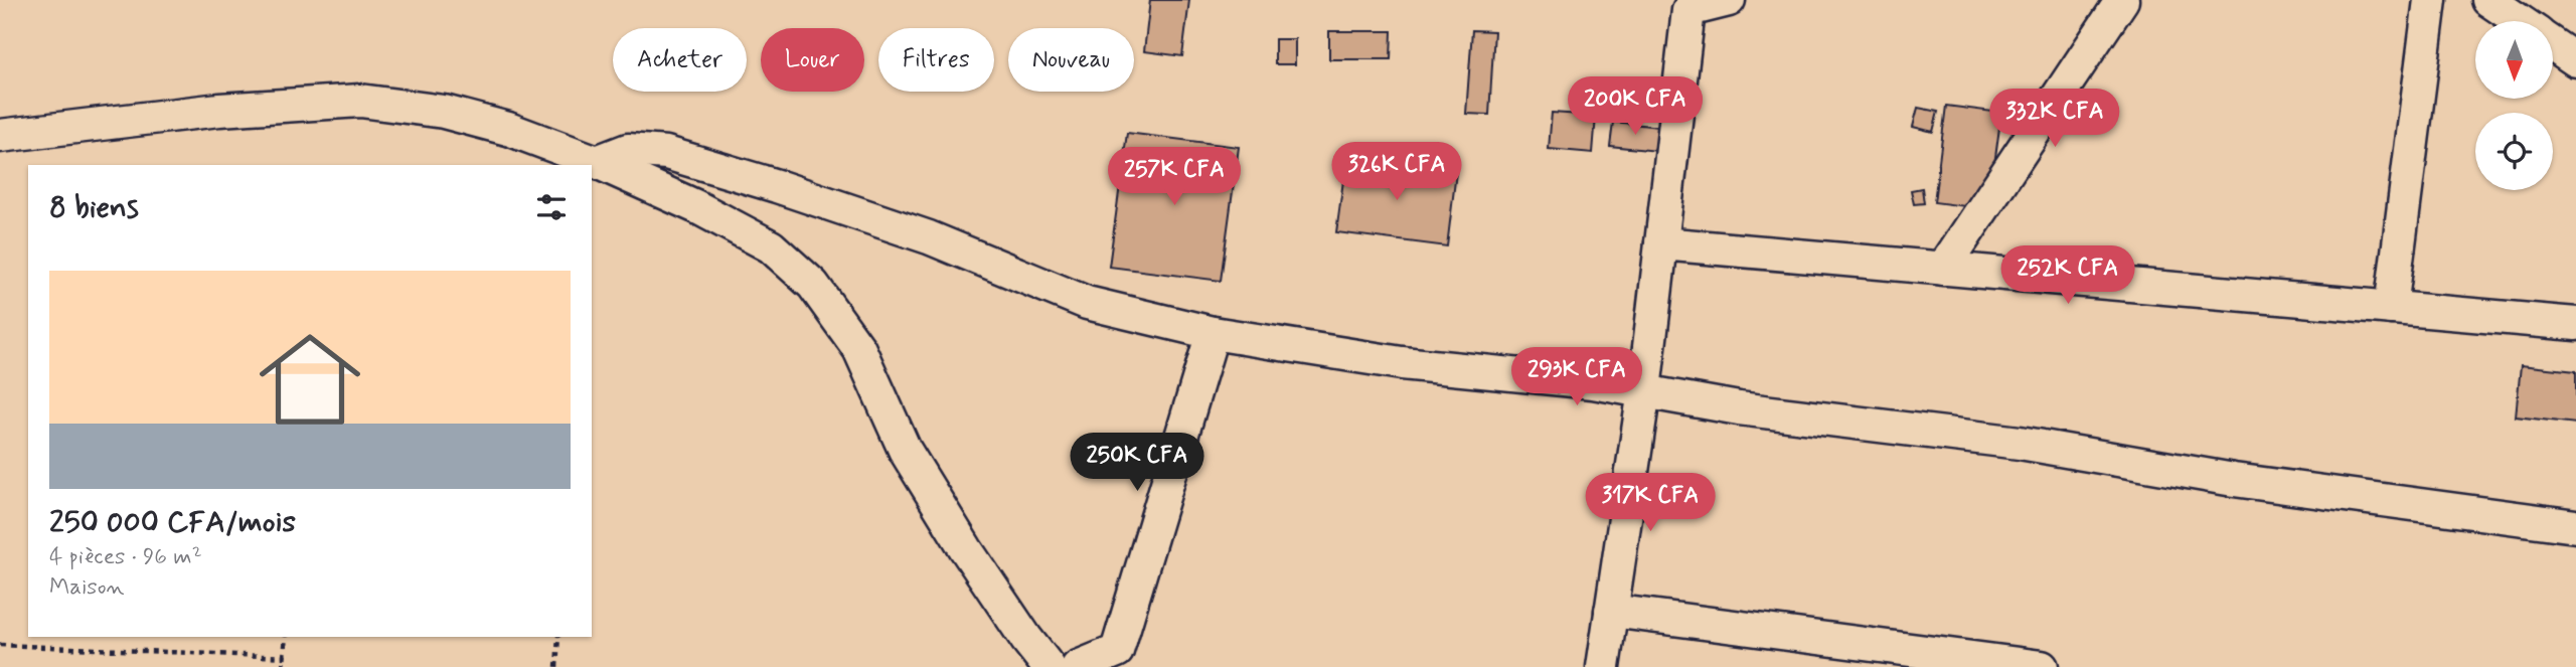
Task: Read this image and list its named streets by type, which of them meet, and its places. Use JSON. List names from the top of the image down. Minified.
{"north":"bottom","page":{"chip":["Acheter","Louer","Filtres","Nouveau"],"price":["200K CFA","332K CFA","326K CFA","257K CFA","252K CFA","293K CFA","250K CFA","317K CFA"],"heading":"8 biens","list":[{"name":"250 000 CFA/mois","note":"4 pièces · 96 m² · Maison"}]}}
